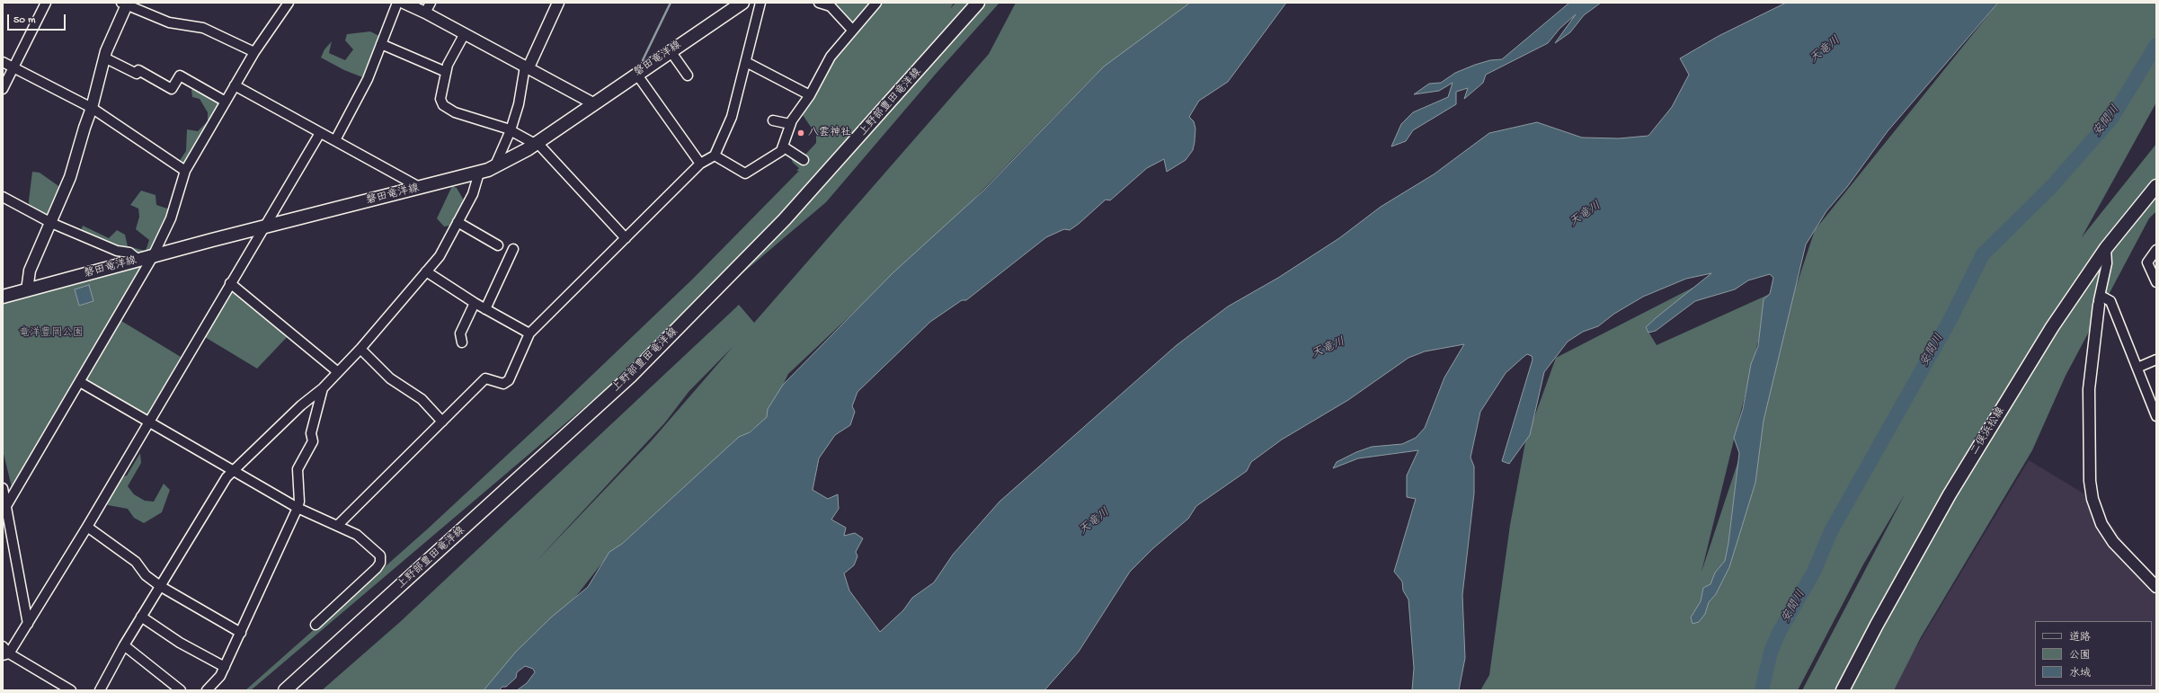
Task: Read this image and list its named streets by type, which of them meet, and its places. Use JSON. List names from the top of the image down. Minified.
{"streets":{"main road":["磐田竜洋線","上野部豊田竜洋線","二俣浜松線"]},"water":["天竜川","安間川"],"parks":["竜洋豊岡公園"],"places":["八雲神社"],"legend":["道路","公園","水域"],"scale_bar":"50 m"}
